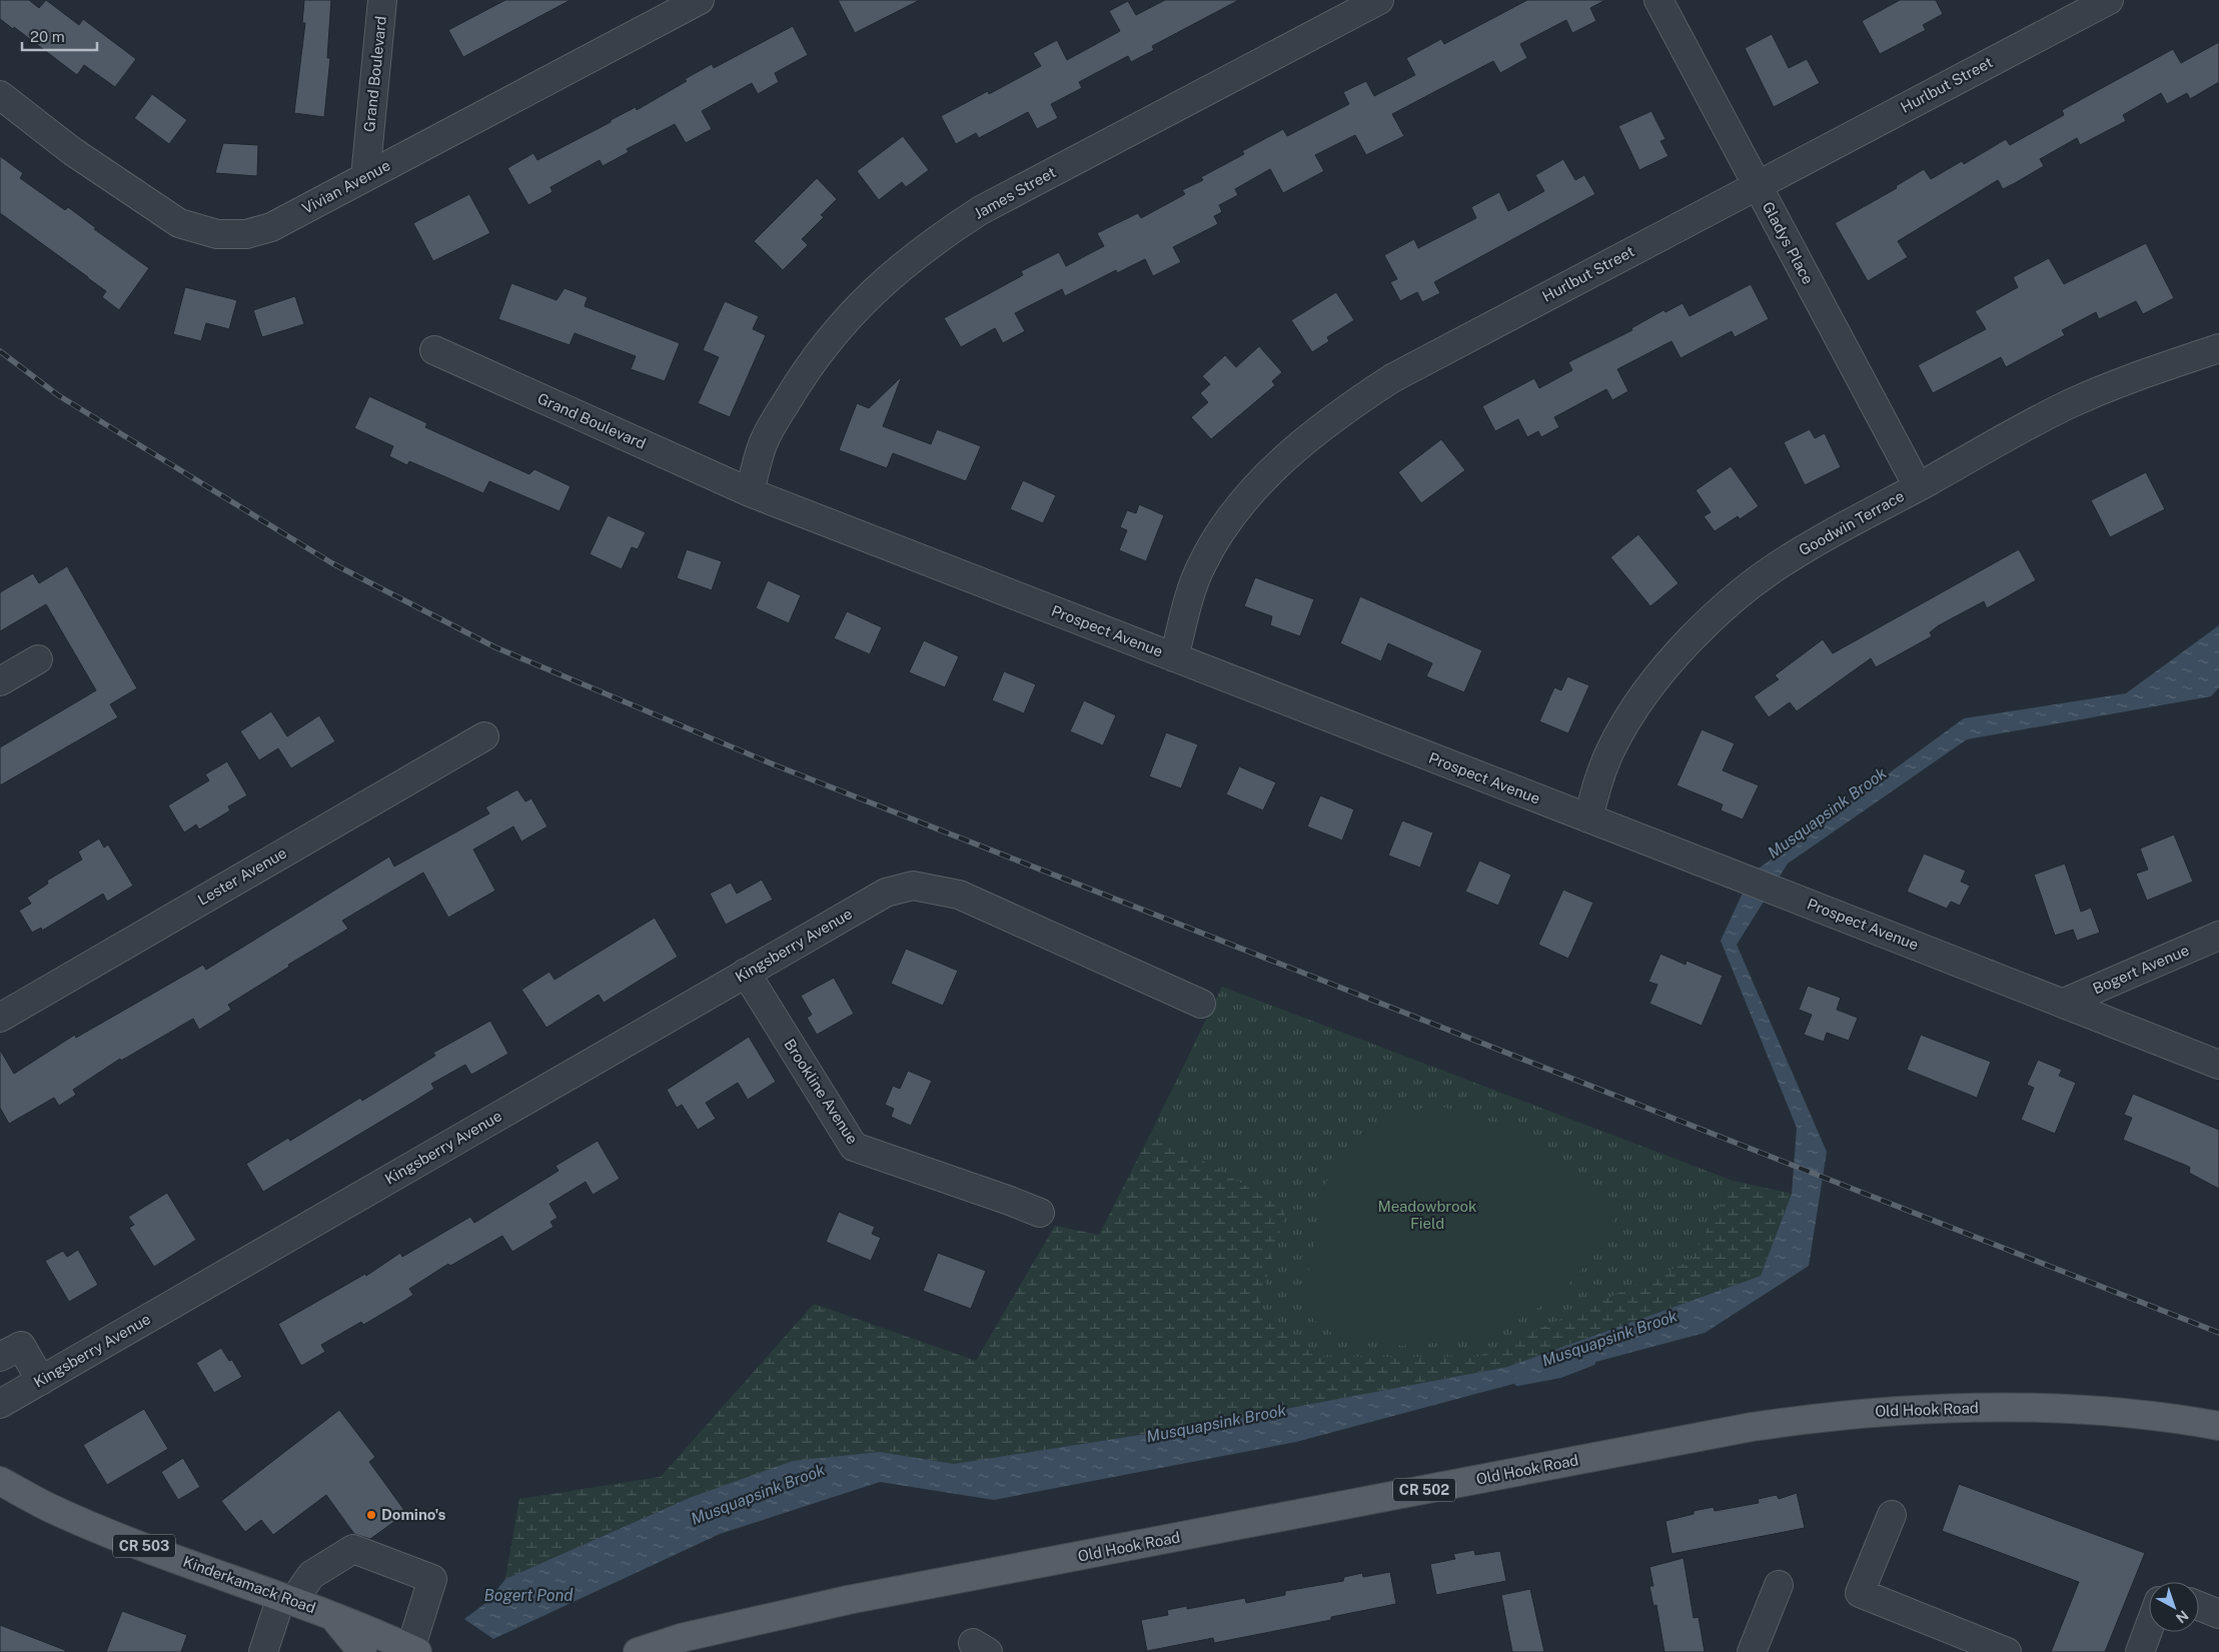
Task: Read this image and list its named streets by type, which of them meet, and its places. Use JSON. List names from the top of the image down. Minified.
{"streets":{"main road":["Old Hook Road","CR 502","CR 503","Kinderkamack Road"],"street":["Grand Boulevard","Hurlbut Street","Vivian Avenue","James Street","Gladys Place","Goodwin Terrace","Prospect Avenue","Lester Avenue","Kingsberry Avenue","Bogert Avenue","Brookline Avenue"]},"crossings":[["Grand Boulevard","Vivian Avenue"],["Grand Boulevard","James Street"],["Grand Boulevard","Prospect Avenue"],["Hurlbut Street","Gladys Place"],["Hurlbut Street","Prospect Avenue"],["James Street","Prospect Avenue"],["Gladys Place","Goodwin Terrace"],["Goodwin Terrace","Prospect Avenue"],["Prospect Avenue","Bogert Avenue"],["Kingsberry Avenue","Brookline Avenue"]],"water":["Musquapsink Brook","Bogert Pond"],"parks":["Meadowbrook Field"],"places":["Domino's"],"scale_bar":"20 m","north":"bottom right"}
